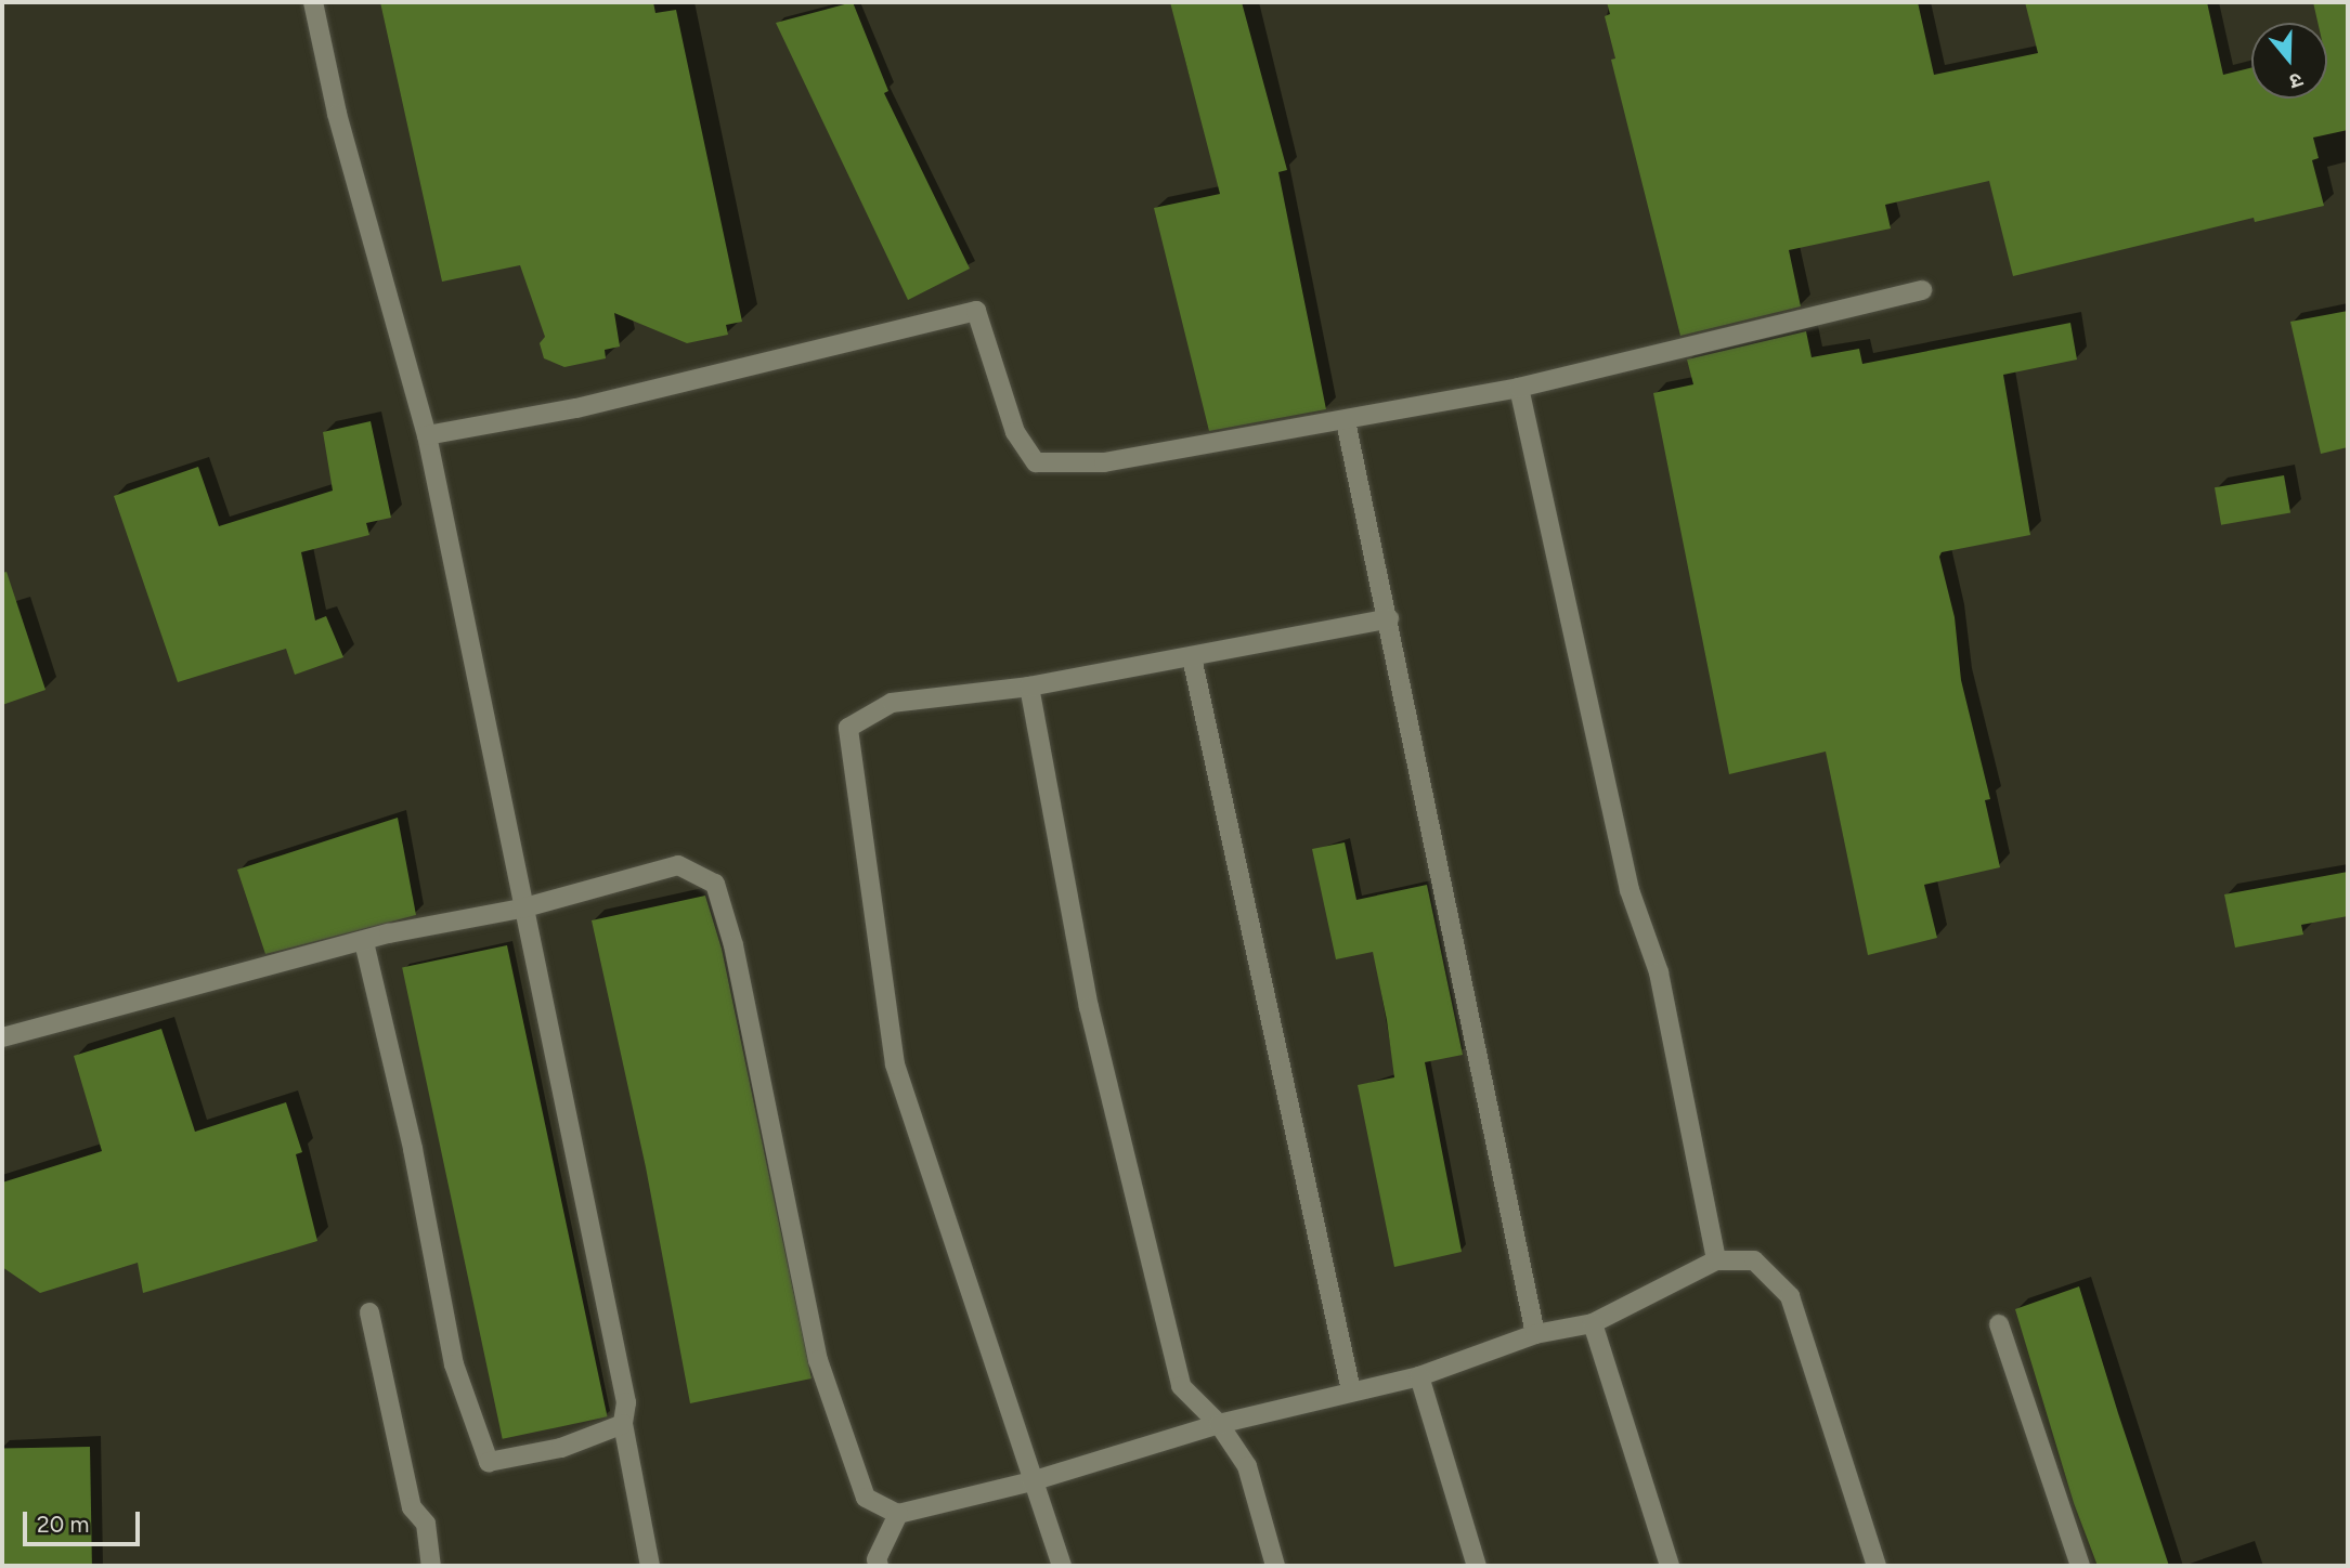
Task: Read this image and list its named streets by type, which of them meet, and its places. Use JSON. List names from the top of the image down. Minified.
{"scale_bar":"20 m","north":"bottom"}
